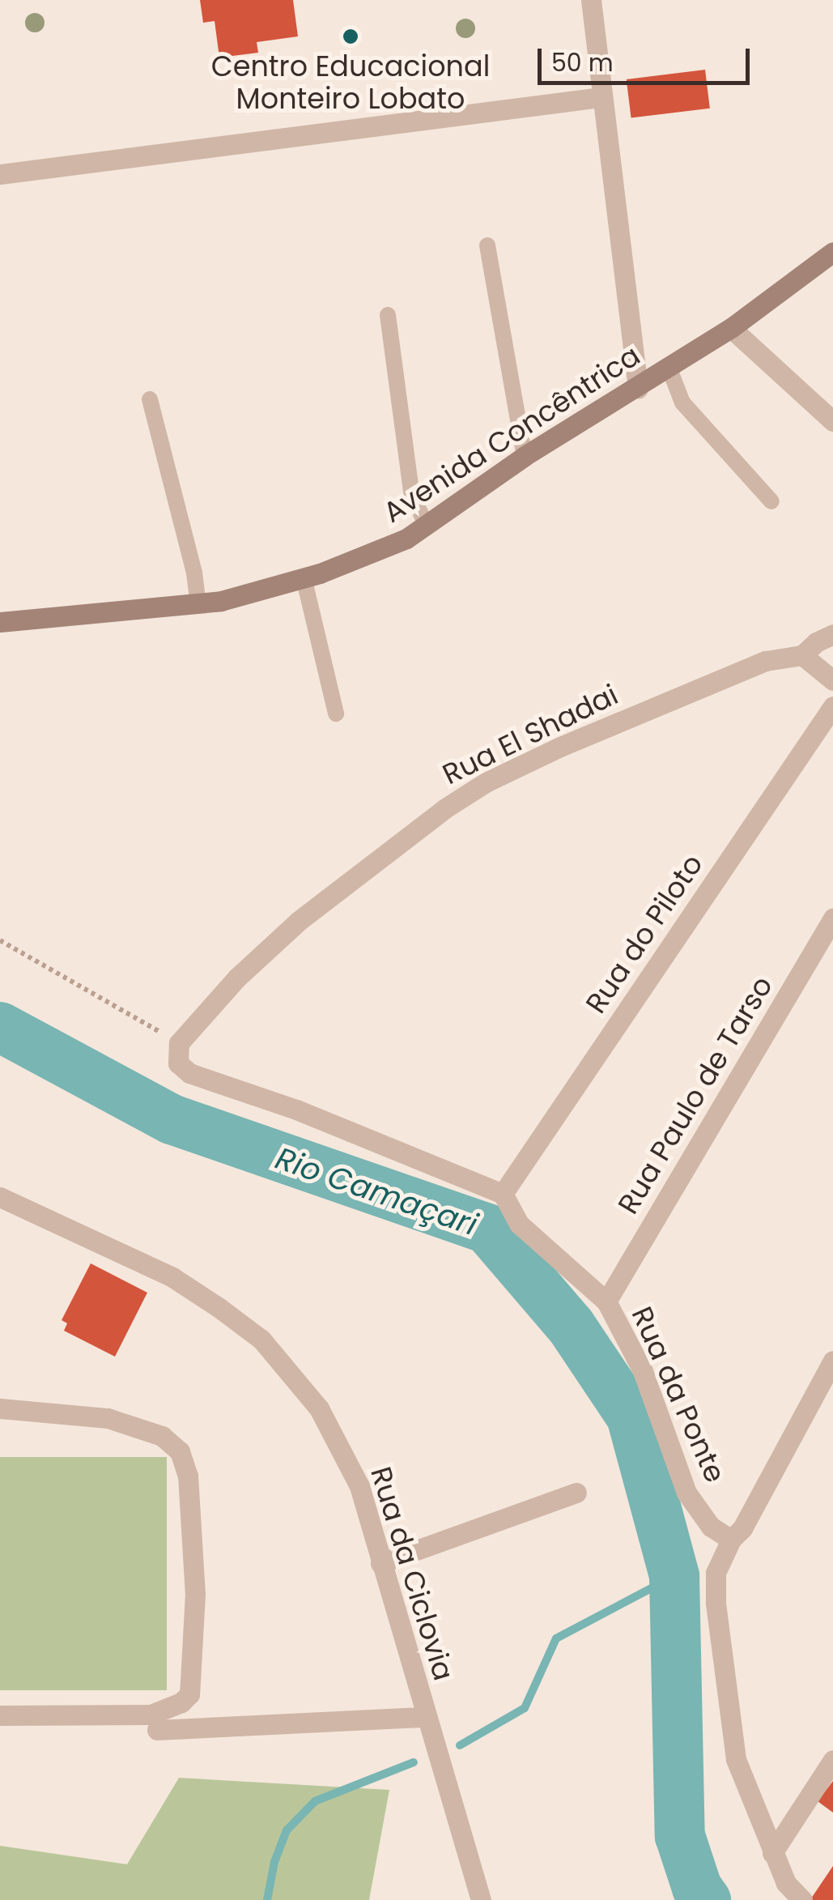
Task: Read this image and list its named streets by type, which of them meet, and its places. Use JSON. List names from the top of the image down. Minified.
{"streets":{"street":["Avenida Concêntrica","Rua El Shadai","Rua do Piloto","Rua Paulo de Tarso","Rua da Ponte","Rua da Ciclovia"]},"crossings":[["Rua do Piloto","Rua da Ponte"],["Rua Paulo de Tarso","Rua da Ponte"]],"water":["Rio Camaçari"],"places":["Centro Educacional Monteiro Lobato"],"scale_bar":"50 m"}
